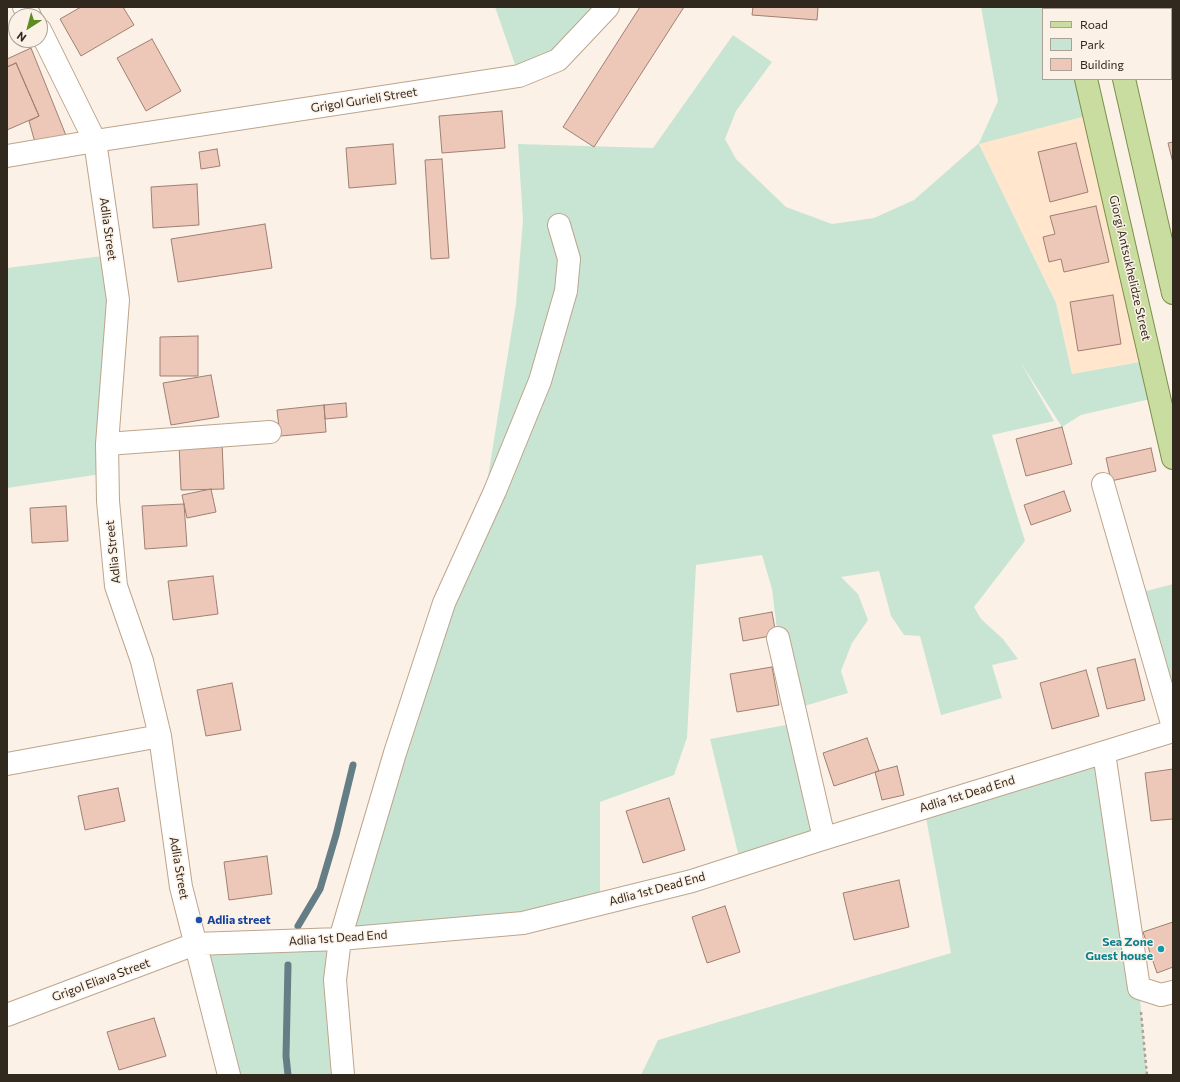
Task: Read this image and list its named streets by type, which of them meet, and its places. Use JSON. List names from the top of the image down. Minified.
{"streets":{"main road":["Giorgi Antsukhelidze Street"],"street":["Grigol Gurieli Street","Adlia Street","Adlia 1st Dead End","Grigol Eliava Street"]},"crossings":[["Grigol Gurieli Street","Adlia Street"],["Adlia Street","Adlia 1st Dead End"],["Adlia Street","Grigol Eliava Street"],["Adlia 1st Dead End","Grigol Eliava Street"]],"places":["Adlia street","Sea Zone Guest house"],"legend":["Road","Park","Building"],"north":"bottom left"}
